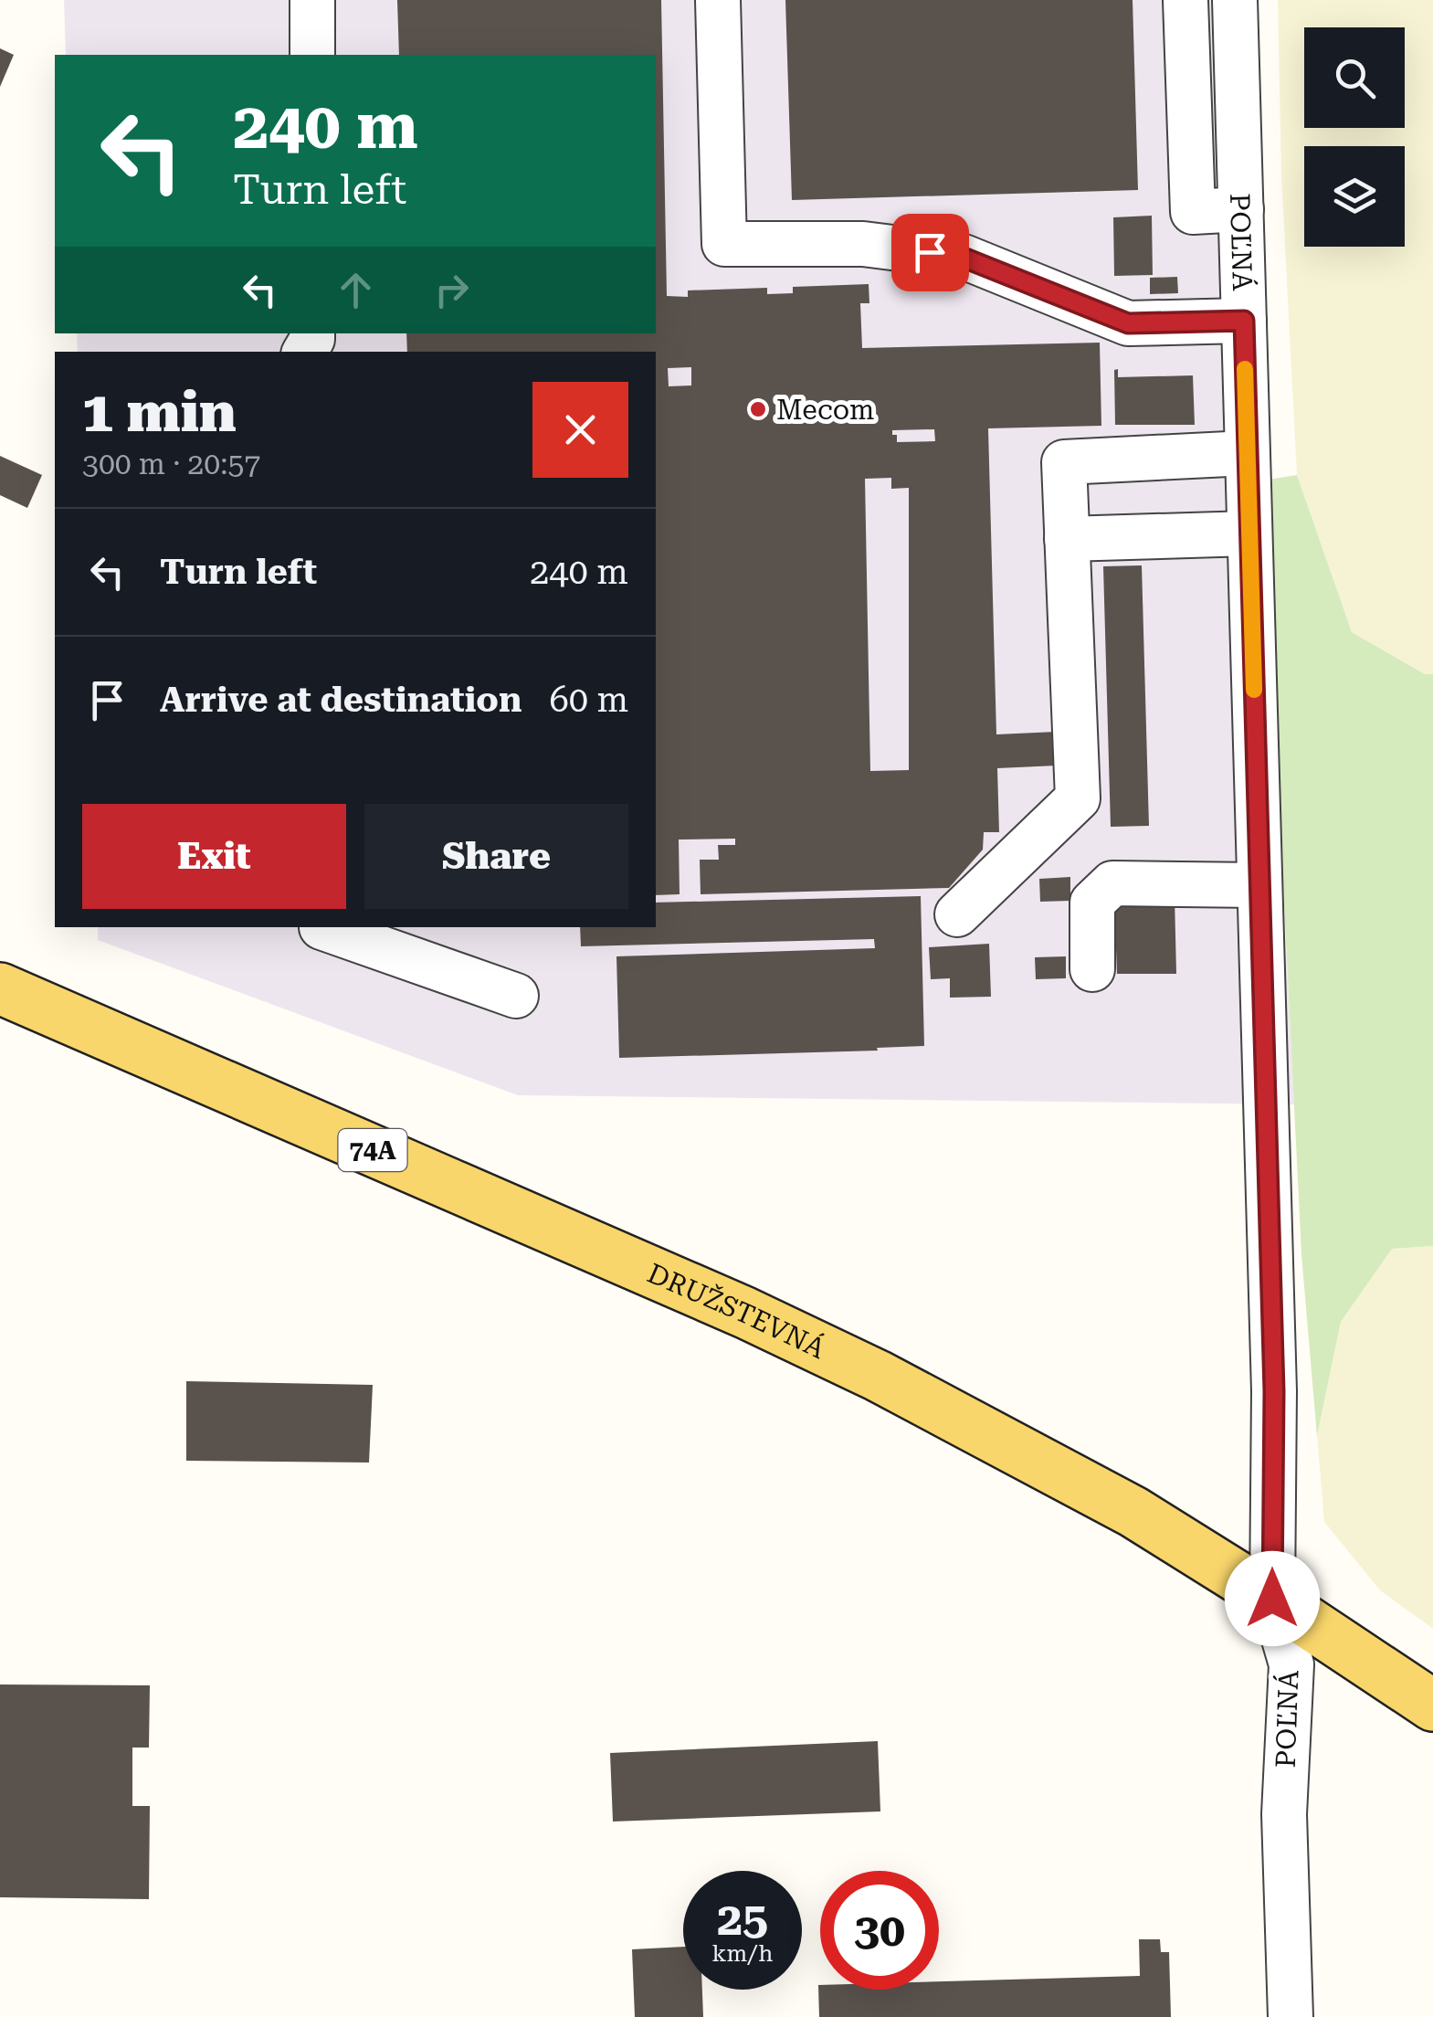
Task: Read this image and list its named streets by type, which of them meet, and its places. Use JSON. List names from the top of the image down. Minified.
{"streets":{"main road":["74A","DRUŽSTEVNÁ"],"street":["POĽNÁ"]},"crossings":[["POĽNÁ","DRUŽSTEVNÁ"]],"places":["Mecom"],"page":{"turn":["240 m","Turn left"],"heading":["1 min","300 m · 20:57"],"list":[{"name":"Turn left","value":"240 m"},{"name":"Arrive at destination","value":"60 m"}],"buttons":["Exit","Share"],"speed":"25 km/h","limit":"30"}}
